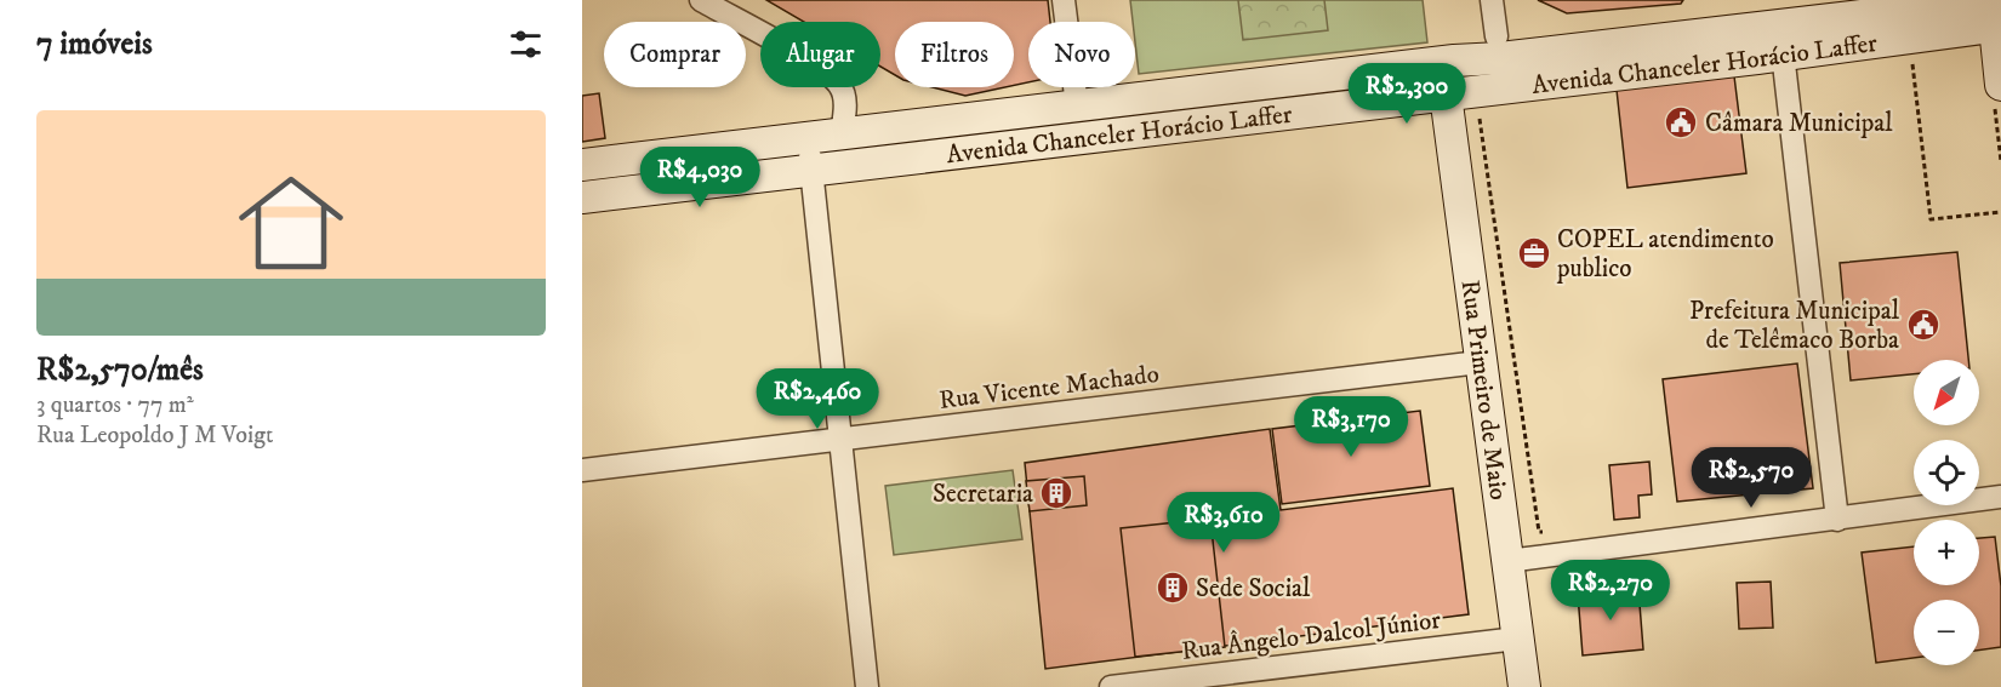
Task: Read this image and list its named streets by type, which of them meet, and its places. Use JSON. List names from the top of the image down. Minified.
{"streets":{"main road":["Avenida Chanceler Horácio Laffer","Rua Primeiro de Maio"],"street":["Rua Vicente Machado","Rua Ângelo Dalcol Júnior"]},"crossings":[["Avenida Chanceler Horácio Laffer","Rua Primeiro de Maio"],["Rua Vicente Machado","Rua Primeiro de Maio"],["Rua Primeiro de Maio","Rua Ângelo Dalcol Júnior"]],"places":{"public building":["Câmara Municipal","Prefeitura Municipal de Telêmaco Borba"],"office":["COPEL atendimento publico"],"building":["Secretaria","Sede Social"]},"north":"bottom left","page":{"heading":"7 imóveis","chip":["Comprar","Alugar","Filtros","Novo"],"price":["R$2,300","R$4,030","R$2,460","R$3,170","R$2,570","R$3,610","R$2,270"],"list":[{"name":"R$2,570/mês","note":"3 quartos · 77 m² · Rua Leopoldo J M Voigt"}],"map_buttons":["+","−"]}}
